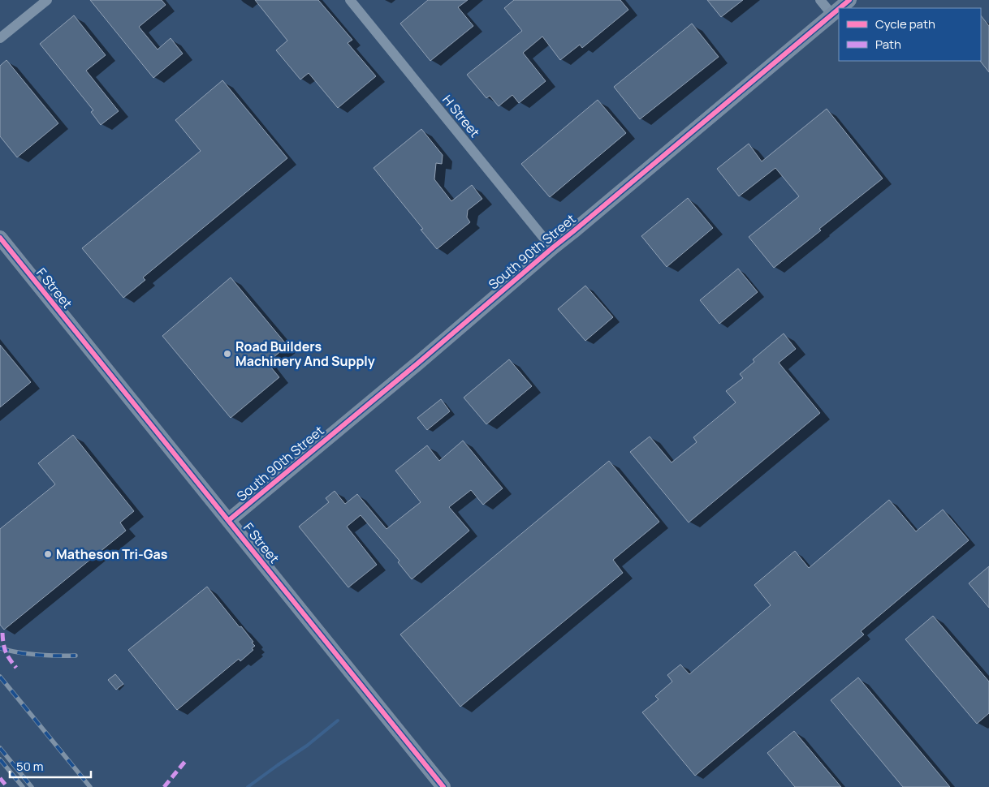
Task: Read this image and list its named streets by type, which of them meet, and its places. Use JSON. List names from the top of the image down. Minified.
{"streets":{"street":["H Street","South 90th Street","F Street"]},"crossings":[["H Street","South 90th Street"],["South 90th Street","F Street"]],"places":["Road Builders Machinery And Supply","Matheson Tri-Gas"],"legend":["Cycle path","Path"],"scale_bar":"50 m"}
